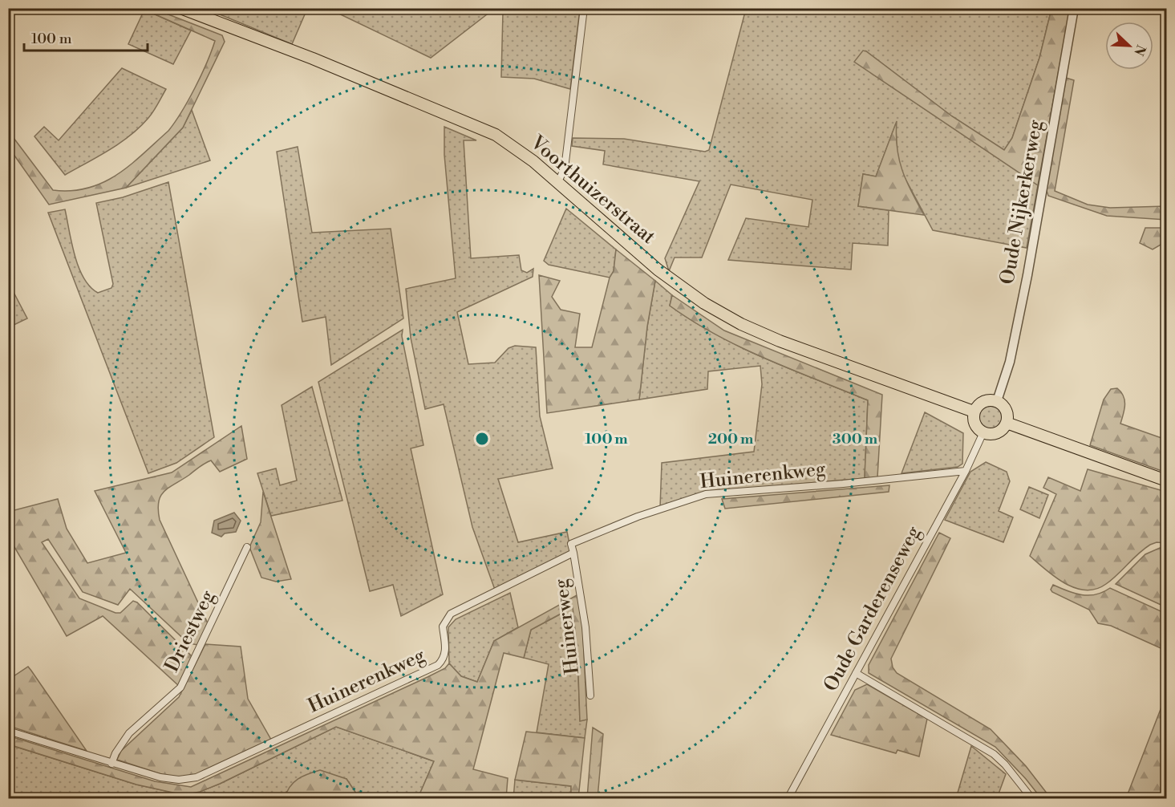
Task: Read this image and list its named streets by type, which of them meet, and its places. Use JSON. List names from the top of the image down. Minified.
{"streets":{"main road":["Voorthuizerstraat"],"street":["Oude Nijkerkerweg","Huinerenkweg","Oude Garderenseweg","Huinerweg","Driestweg"]},"crossings":[["Voorthuizerstraat","Oude Nijkerkerweg"],["Voorthuizerstraat","Oude Garderenseweg"],["Oude Nijkerkerweg","Oude Garderenseweg"],["Huinerenkweg","Oude Garderenseweg"],["Huinerenkweg","Huinerweg"],["Huinerenkweg","Driestweg"]],"scale_bar":"100 m","north":"bottom right","rings":["100 m","200 m","300 m"]}
